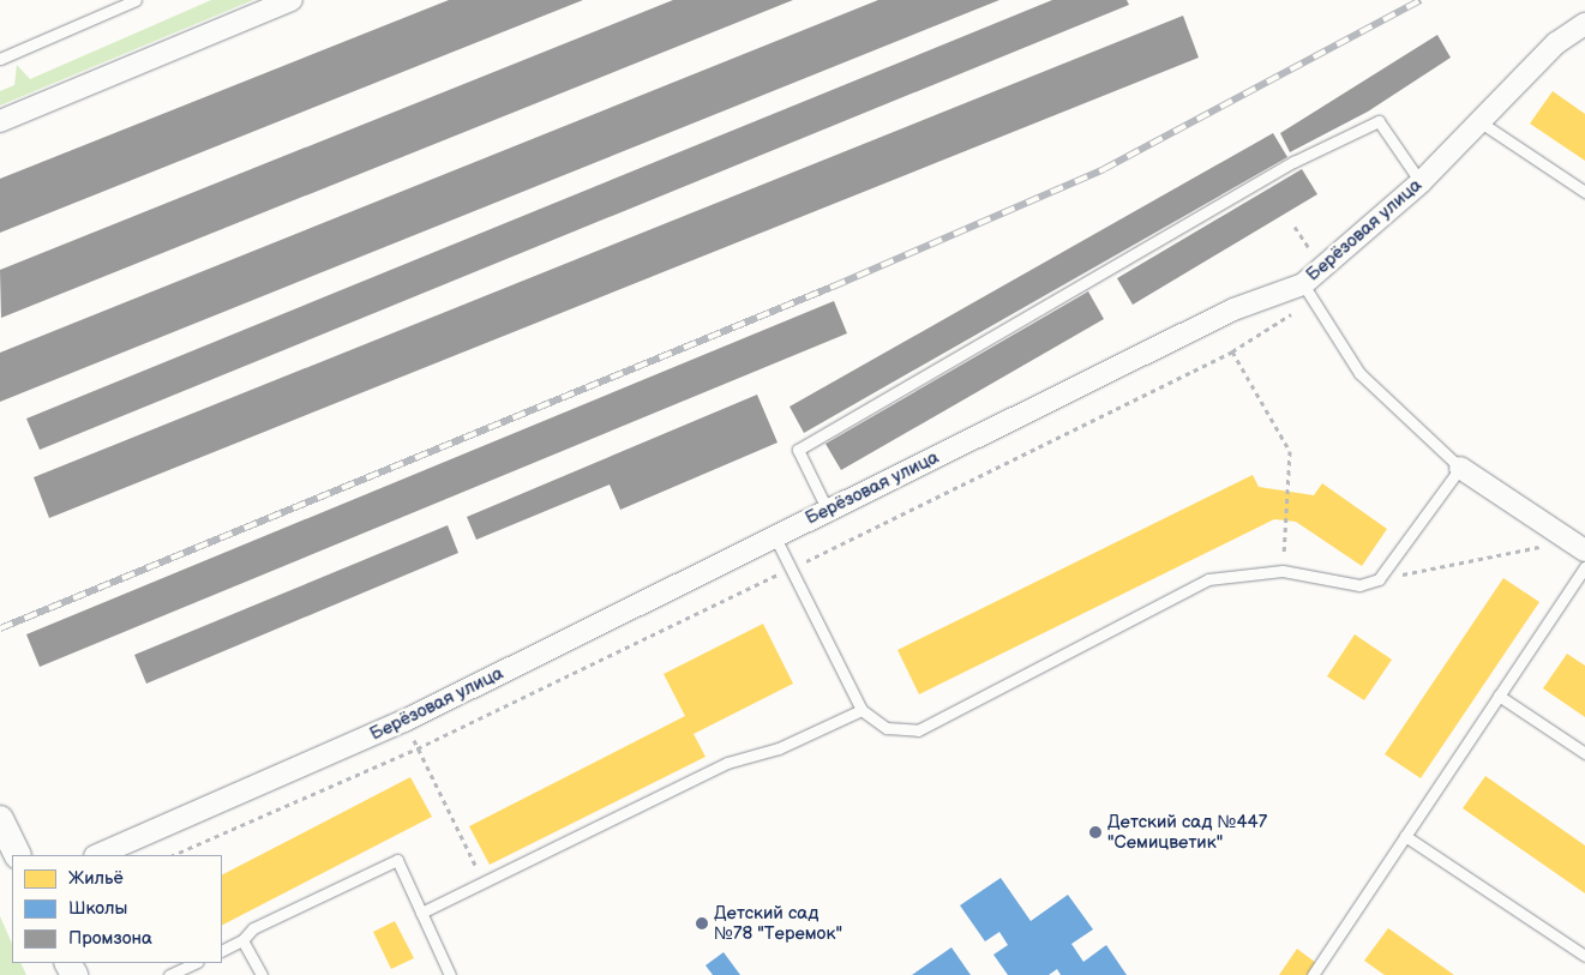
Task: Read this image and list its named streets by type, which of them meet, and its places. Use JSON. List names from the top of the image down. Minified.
{"streets":{"street":["Берёзовая улица"]},"places":["Детский сад №447 \"Семицветик\"","Детский сад №78 \"Теремок\""],"legend":["Жильё","Школы","Промзона"]}
